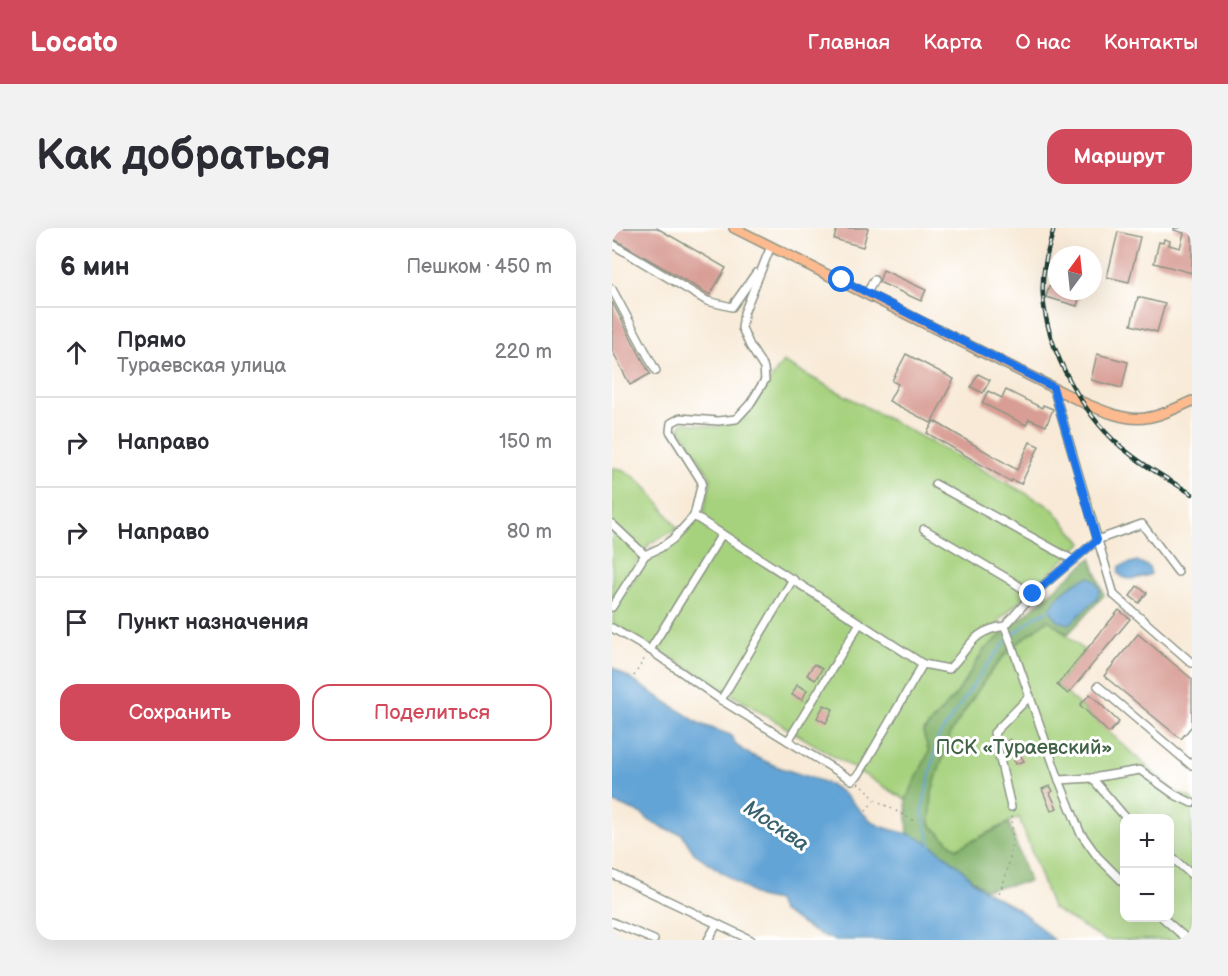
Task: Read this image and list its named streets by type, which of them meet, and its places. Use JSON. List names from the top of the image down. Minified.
{"water":["Москва"],"parks":["ПСК «Тураевский»"],"north":"top","page":{"header":"Locato","nav":["Главная","Карта","О нас","Контакты"],"buttons":["Маршрут",["Сохранить","Поделиться"]],"title":"Как добраться","heading":["6 мин","Пешком · 450 m"],"list":[["Прямо","Тураевская улица","220 m"],["Направо","150 m"],["Направо","80 m"],"Пункт назначения"],"map_buttons":["+","−"]}}
